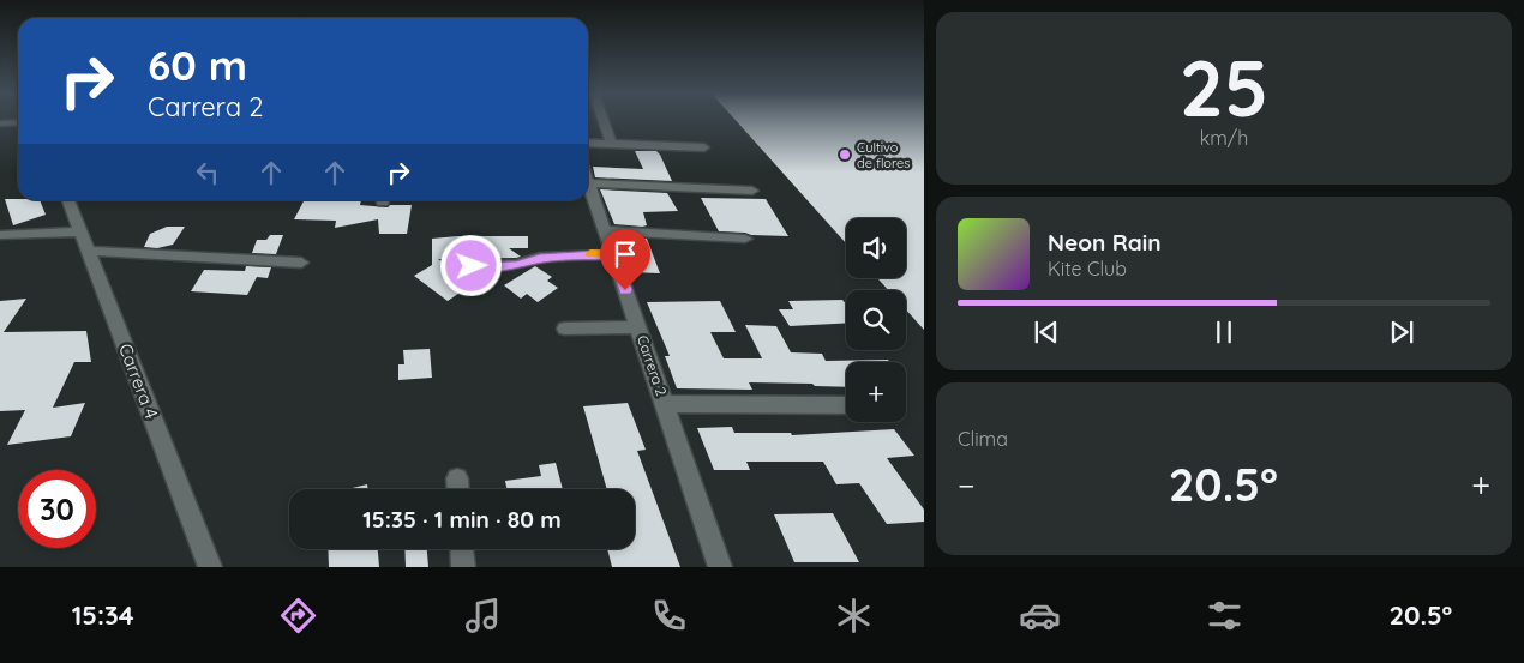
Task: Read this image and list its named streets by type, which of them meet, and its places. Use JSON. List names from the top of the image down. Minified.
{"streets":{"street":["Carrera 2","Carrera 4"]},"places":["Cultivo de flores"],"page":{"tile":[["25","km/h"],"Clima"],"turn":["60 m","Carrera 2"],"map_buttons":"+","song":["Neon Rain","Kite Club"],"heat":["−","20.5°","+"],"limit":"30","trip":"15:35 · 1 min · 80 m","tabs":["15:34","20.5°"]}}
